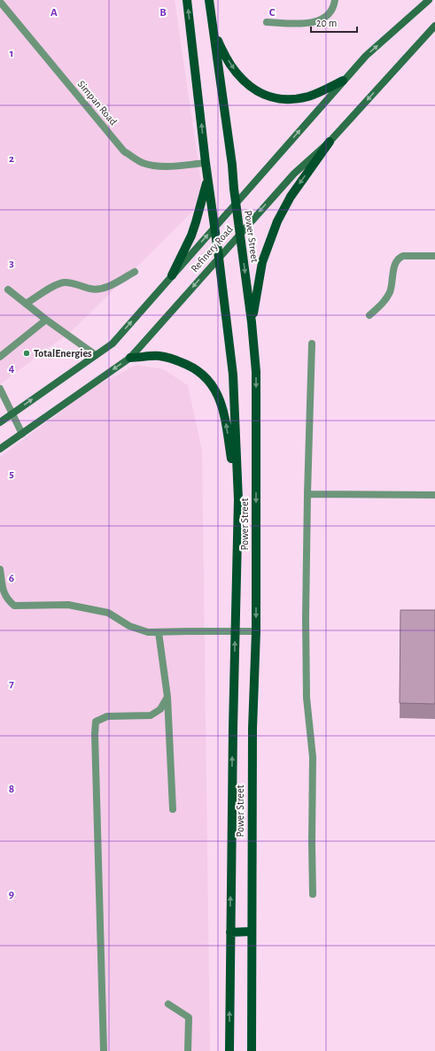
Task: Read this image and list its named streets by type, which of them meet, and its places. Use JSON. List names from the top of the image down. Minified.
{"streets":{"main road":["Power Street","Refinery Road"],"street":["Simpan Road"]},"crossings":[["Simpan Road","Power Street"],["Power Street","Refinery Road"]],"places":["TotalEnergies"],"scale_bar":"20 m","grid":{"columns":["A","B","C"],"rows":["1","2","3","4","5","6","7","8","9"]}}
